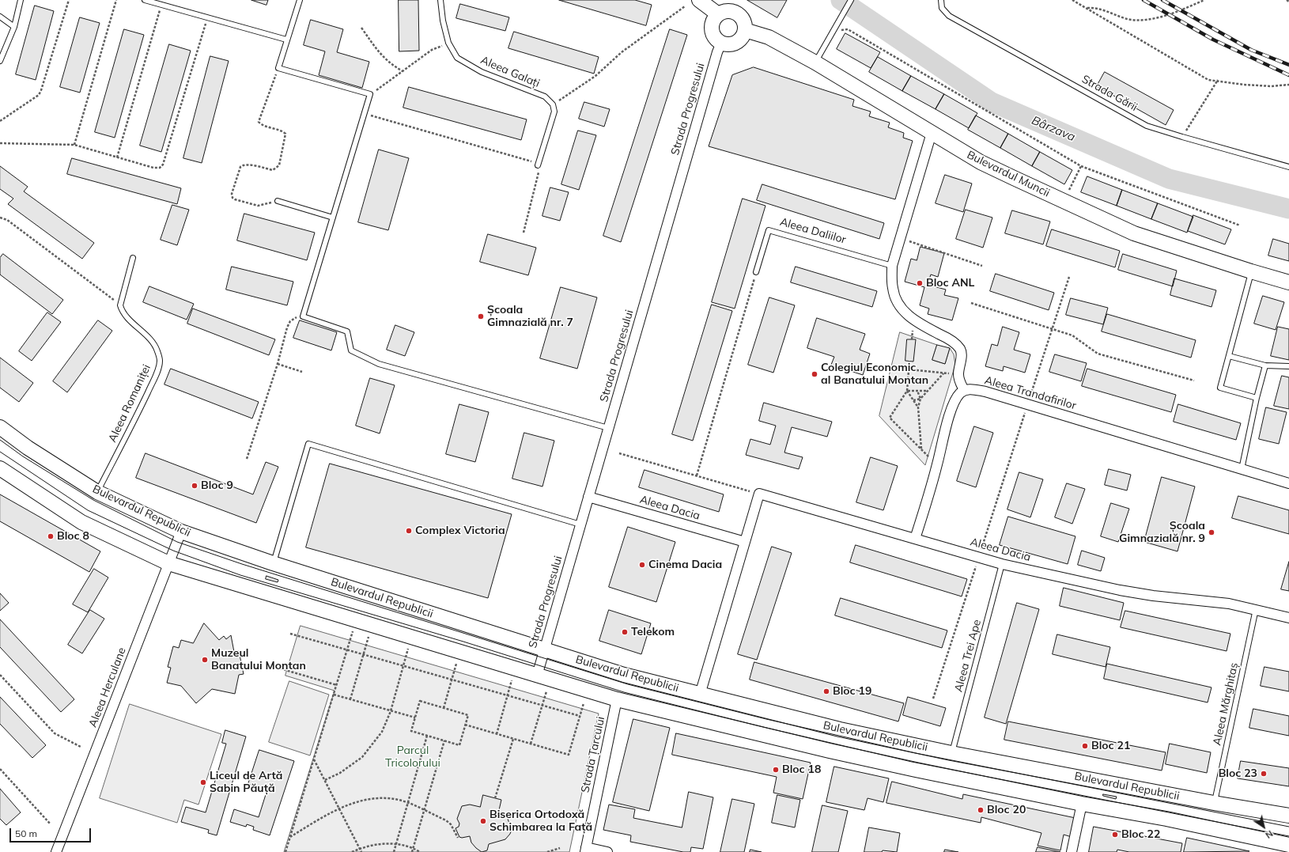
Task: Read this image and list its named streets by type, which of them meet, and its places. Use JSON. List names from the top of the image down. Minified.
{"streets":{"main road":["Bulevardul Muncii","Bulevardul Republicii"],"street":["Strada Progresului","Aleea Trandafirilor","Aleea Dacia","Aleea Herculane","Strada Țarcului"],"lane":["Aleea Galați","Strada Gării","Aleea Daliilor","Aleea Romaniței","Aleea Trei Ape","Aleea Mărghitaș"]},"crossings":[["Strada Progresului","Bulevardul Muncii"],["Strada Progresului","Aleea Dacia"],["Strada Progresului","Bulevardul Republicii"],["Aleea Romaniței","Bulevardul Republicii"],["Aleea Dacia","Aleea Trei Ape"],["Aleea Dacia","Aleea Mărghitaș"],["Bulevardul Republicii","Aleea Trei Ape"],["Bulevardul Republicii","Aleea Herculane"],["Bulevardul Republicii","Aleea Mărghitaș"],["Bulevardul Republicii","Strada Țarcului"]],"water":["Bârzava"],"parks":["Parcul Tricolorului"],"places":["Bloc ANL","Școala Gimnazială nr. 7","Colegiul Economic al Banatului Montan","Bloc 9","Complex Victoria","Școala Gimnazială nr. 9","Bloc 8","Cinema Dacia","Telekom","Muzeul Banatului Montan","Bloc 19","Bloc 21","Bloc 18","Bloc 23","Liceul de Artă Sabin Păuță","Bloc 20","Biserica Ortodoxă Schimbarea la Față","Bloc 22"],"scale_bar":"50 m","north":"bottom right"}
